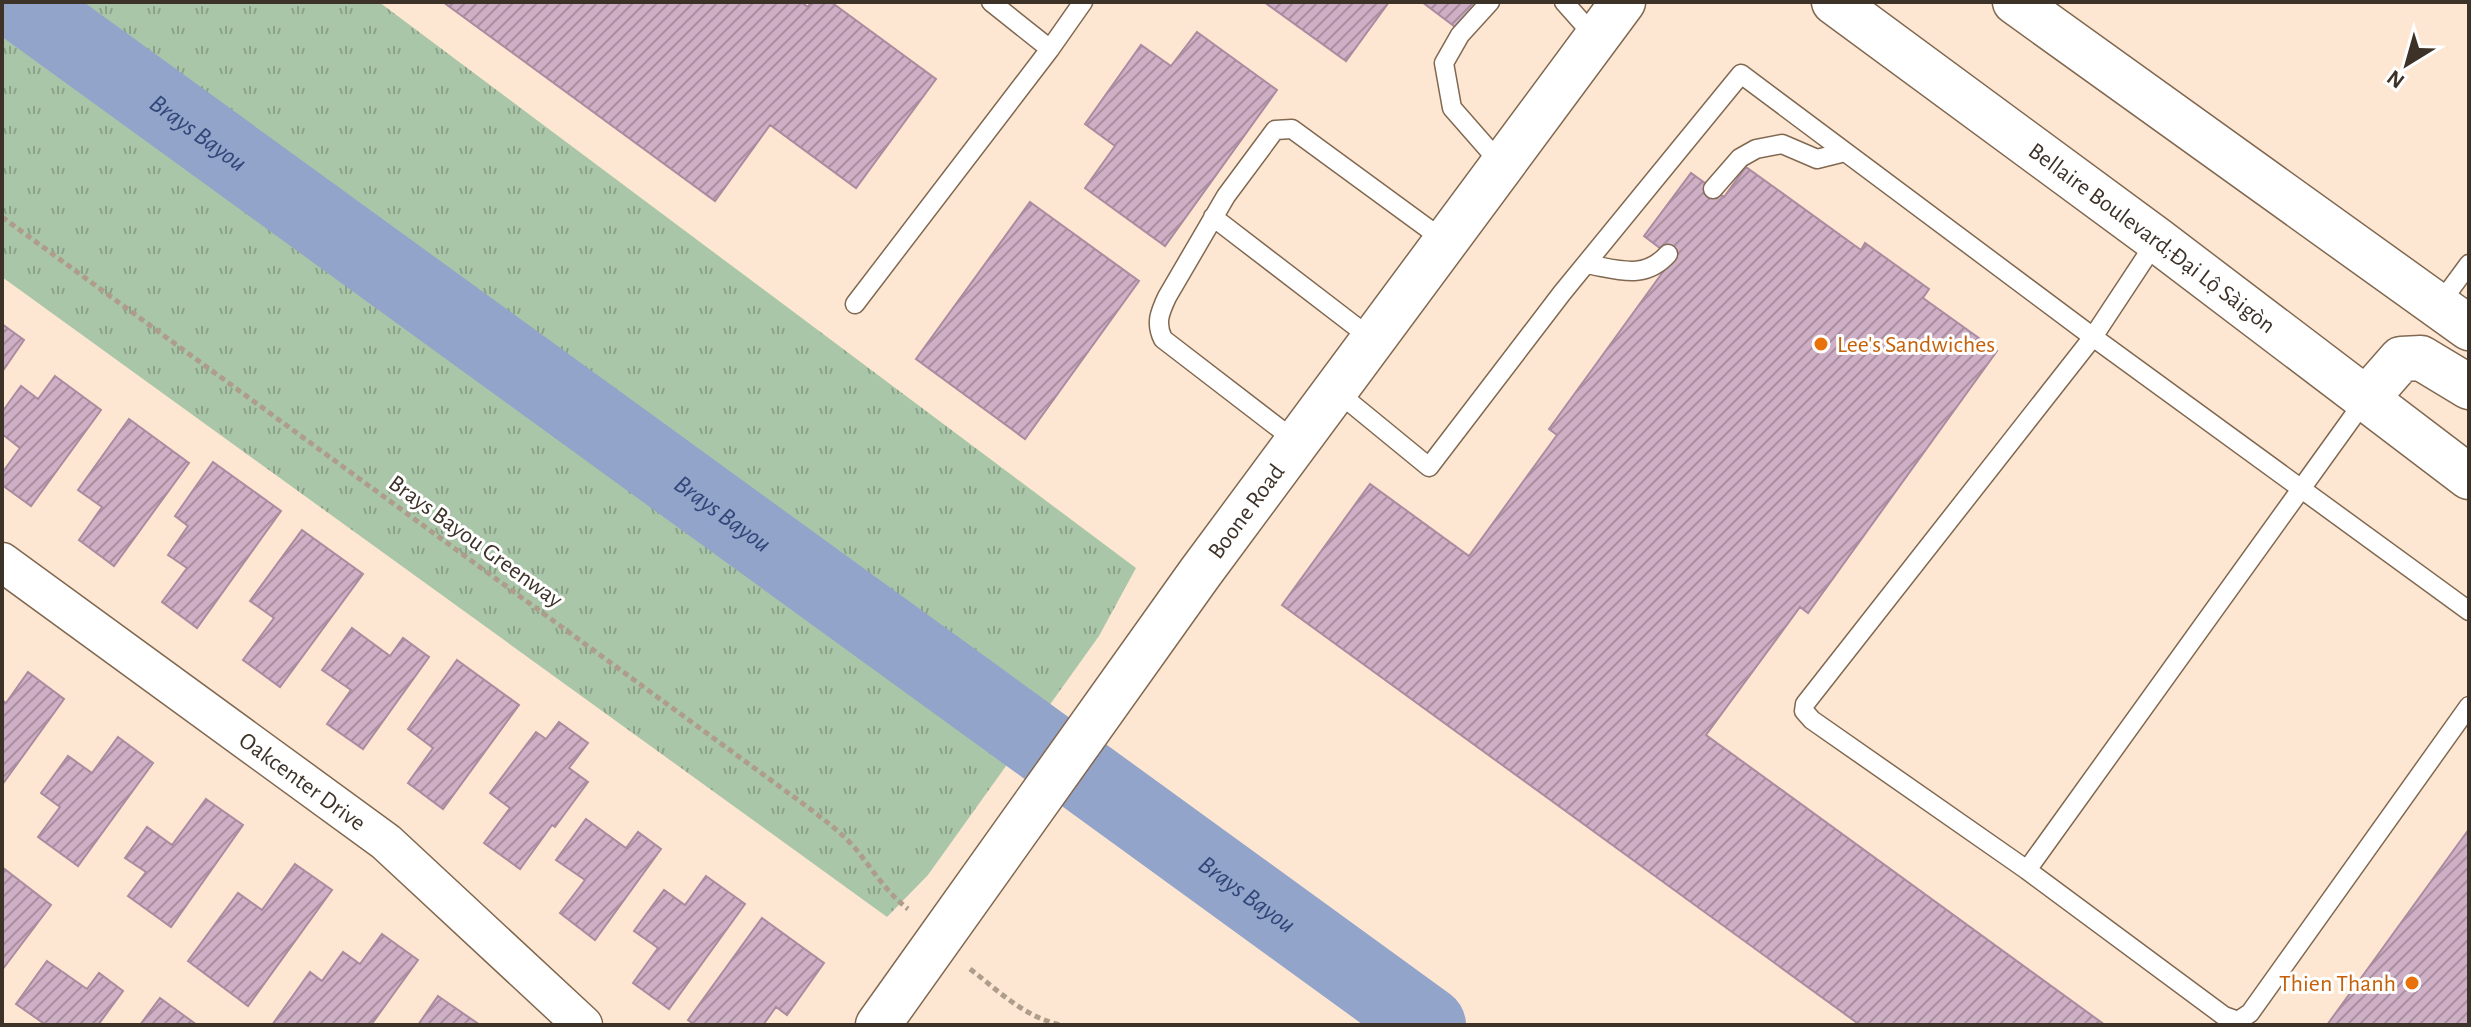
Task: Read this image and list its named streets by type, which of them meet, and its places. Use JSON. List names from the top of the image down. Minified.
{"streets":{"main road":["Bellaire Boulevard;Đại Lộ Sàigòn","Boone Road"],"street":["Oakcenter Drive"],"path":["Brays Bayou Greenway"]},"water":["Brays Bayou"],"places":["Lee's Sandwiches","Thien Thanh"],"north":"bottom left"}
